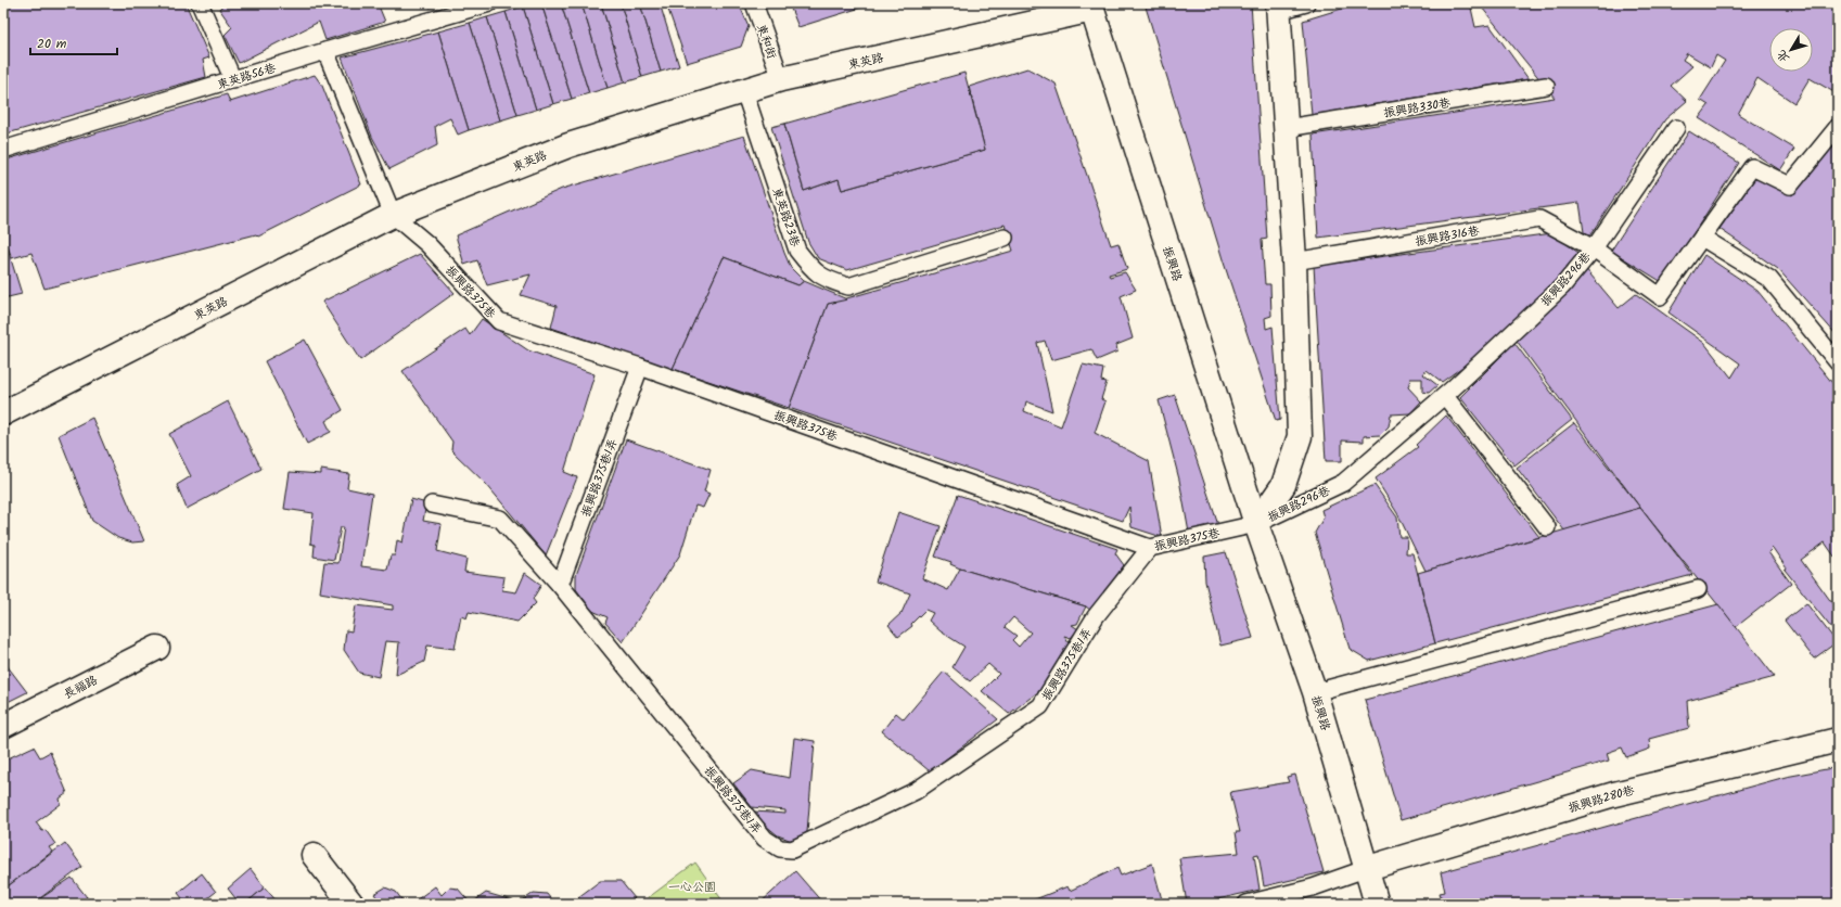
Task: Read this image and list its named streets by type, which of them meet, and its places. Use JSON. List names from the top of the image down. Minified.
{"streets":{"street":["東英路","振興路","長福路","振興路280巷"],"lane":["東和街","東英路56巷","振興路330巷","東英路23巷","振興路316巷","振興路296巷","振興路375巷","振興路375巷1弄"]},"crossings":[["東和街","東英路"],["東英路","東英路23巷"],["東英路","振興路"],["東英路","振興路375巷"],["振興路316巷","振興路296巷"],["振興路","振興路296巷"],["振興路","振興路375巷"],["振興路","振興路280巷"],["振興路296巷","振興路375巷"],["振興路375巷","振興路375巷1弄"]],"parks":["一心公園"],"scale_bar":"20 m","north":"bottom left"}
